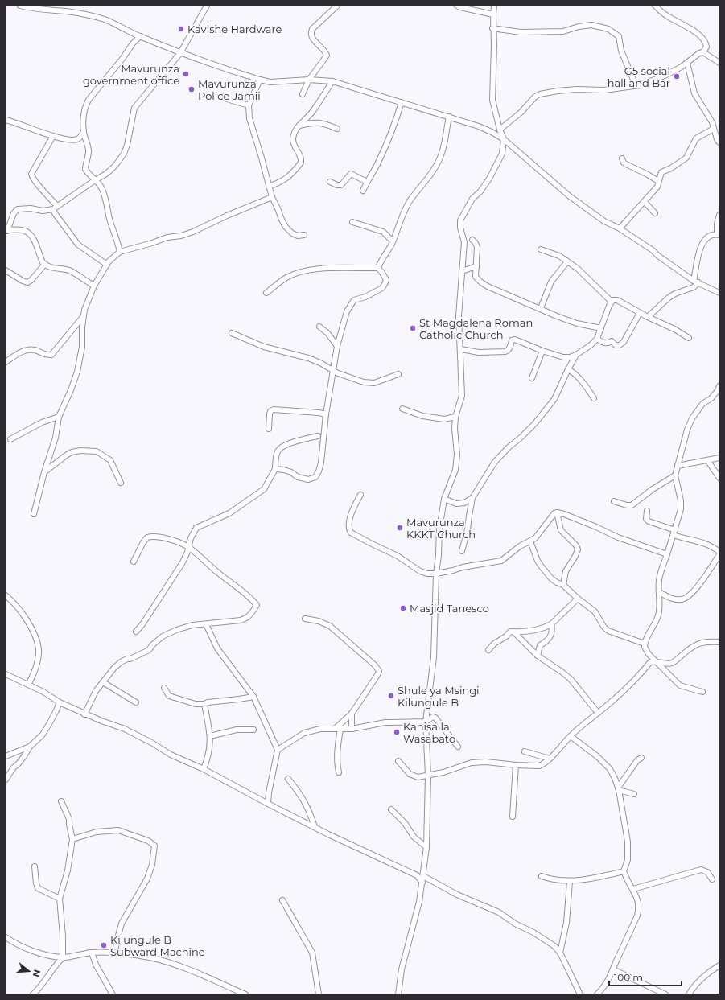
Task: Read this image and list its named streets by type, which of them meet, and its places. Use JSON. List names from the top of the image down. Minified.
{"places":["Kavishe Hardware","Mavurunza government office","G5 social hall and Bar","Mavurunza Police Jamii","St Magdalena Roman Catholic Church","Mavurunza KKKT Church","Masjid Tanesco","Shule ya Msingi Kilungule B","Kanisa la Wasabato","Kilungule B Subward Machine"],"scale_bar":"100 m","north":"right"}
